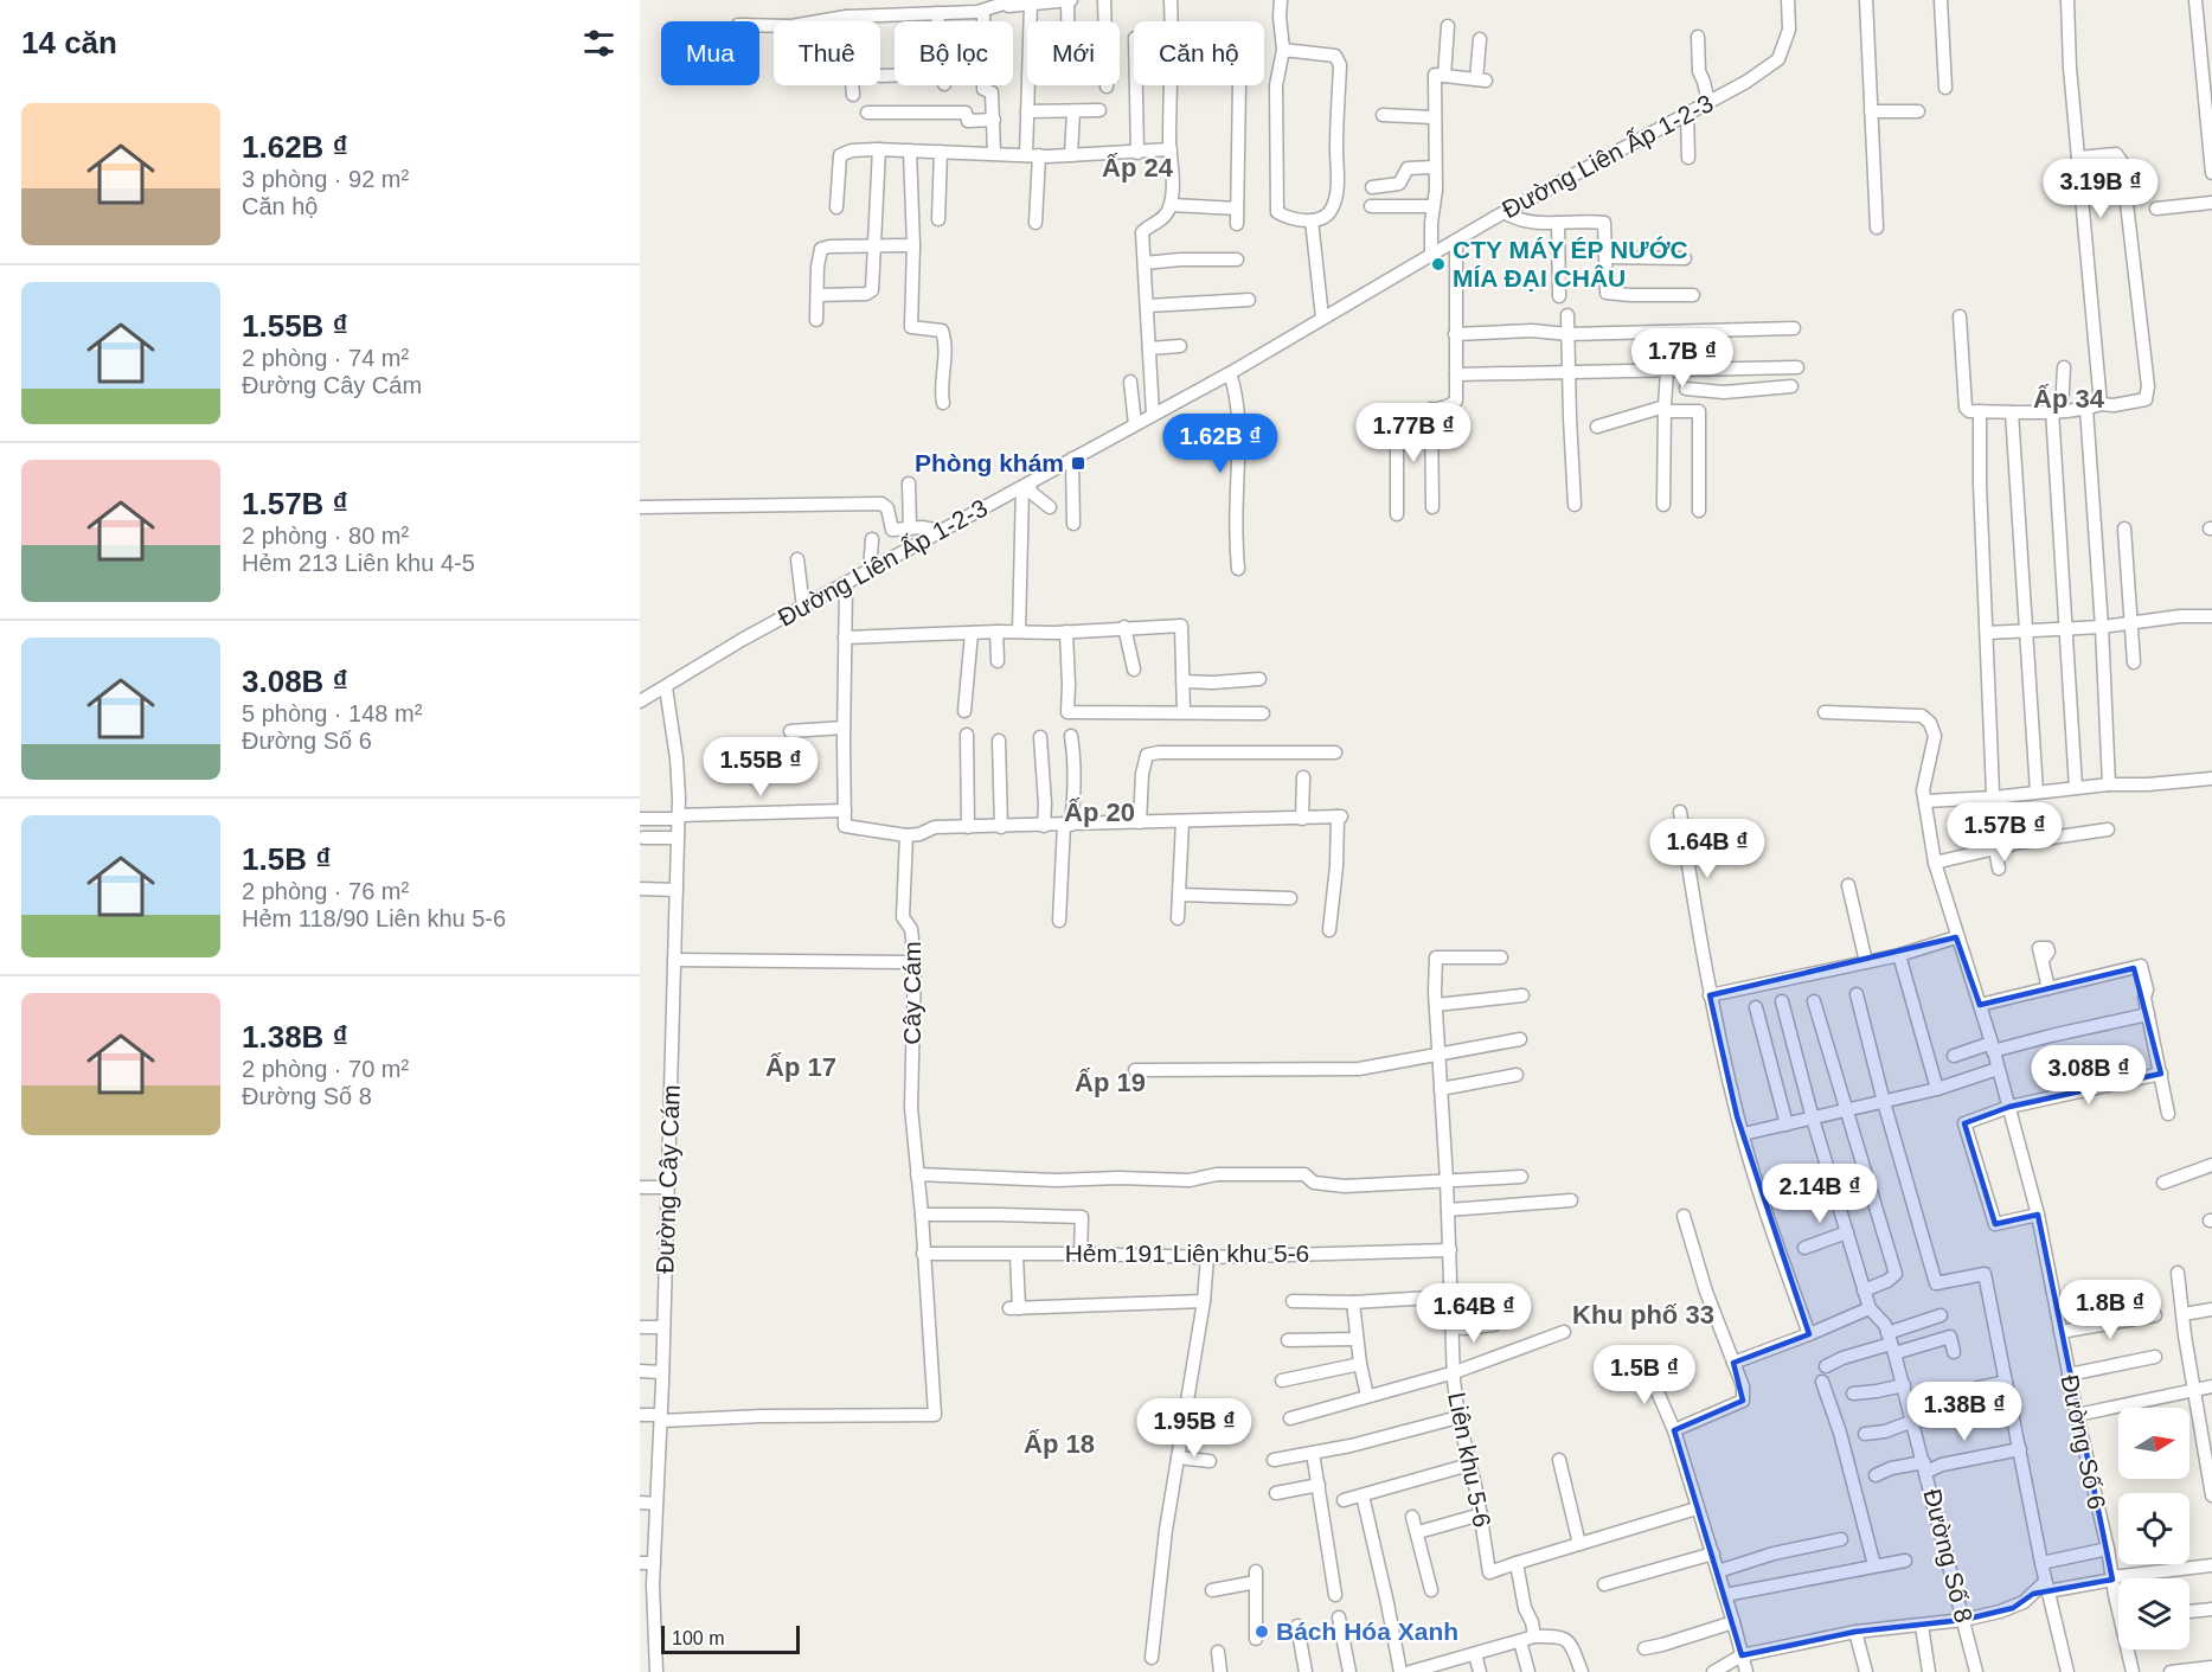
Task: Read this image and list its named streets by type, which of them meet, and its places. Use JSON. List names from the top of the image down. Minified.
{"streets":{"street":["Đường Liên Ấp 1-2-3","Cây Cám","Đường Cây Cám","Hẻm 191 Liên khu 5-6","Đường Số 6","Liên khu 5-6","Đường Số 8"]},"crossings":[["Đường Liên Ấp 1-2-3","Đường Cây Cám"],["Cây Cám","Đường Cây Cám"],["Cây Cám","Hẻm 191 Liên khu 5-6"],["Hẻm 191 Liên khu 5-6","Liên khu 5-6"]],"districts":["Ấp 24","Ấp 34","Ấp 20","Ấp 17","Ấp 19","Khu phố 33","Ấp 18"],"places":{"other":["CTY MÁY ÉP NƯỚC MÍA ĐẠI CHÂU","Bách Hóa Xanh"],"transit":["Phòng khám"]},"scale_bar":"100 m","north":"right","page":{"heading":"14 căn","chip":["Mua","Thuê","Bộ lọc","Mới","Căn hộ"],"list":[{"name":"1.62B ₫","note":"3 phòng · 92 m² · Căn hộ"},{"name":"1.55B ₫","note":"2 phòng · 74 m² · Đường Cây Cám"},{"name":"1.57B ₫","note":"2 phòng · 80 m² · Hẻm 213 Liên khu 4-5"},{"name":"3.08B ₫","note":"5 phòng · 148 m² · Đường Số 6"},{"name":"1.5B ₫","note":"2 phòng · 76 m² · Hẻm 118/90 Liên khu 5-6"},{"name":"1.38B ₫","note":"2 phòng · 70 m² · Đường Số 8"}],"price":["3.19B ₫","1.7B ₫","1.77B ₫","1.62B ₫","1.55B ₫","1.57B ₫","1.64B ₫","3.08B ₫","2.14B ₫","1.8B ₫","1.64B ₫","1.5B ₫","1.38B ₫","1.95B ₫"],"scale":"100 m"}}
